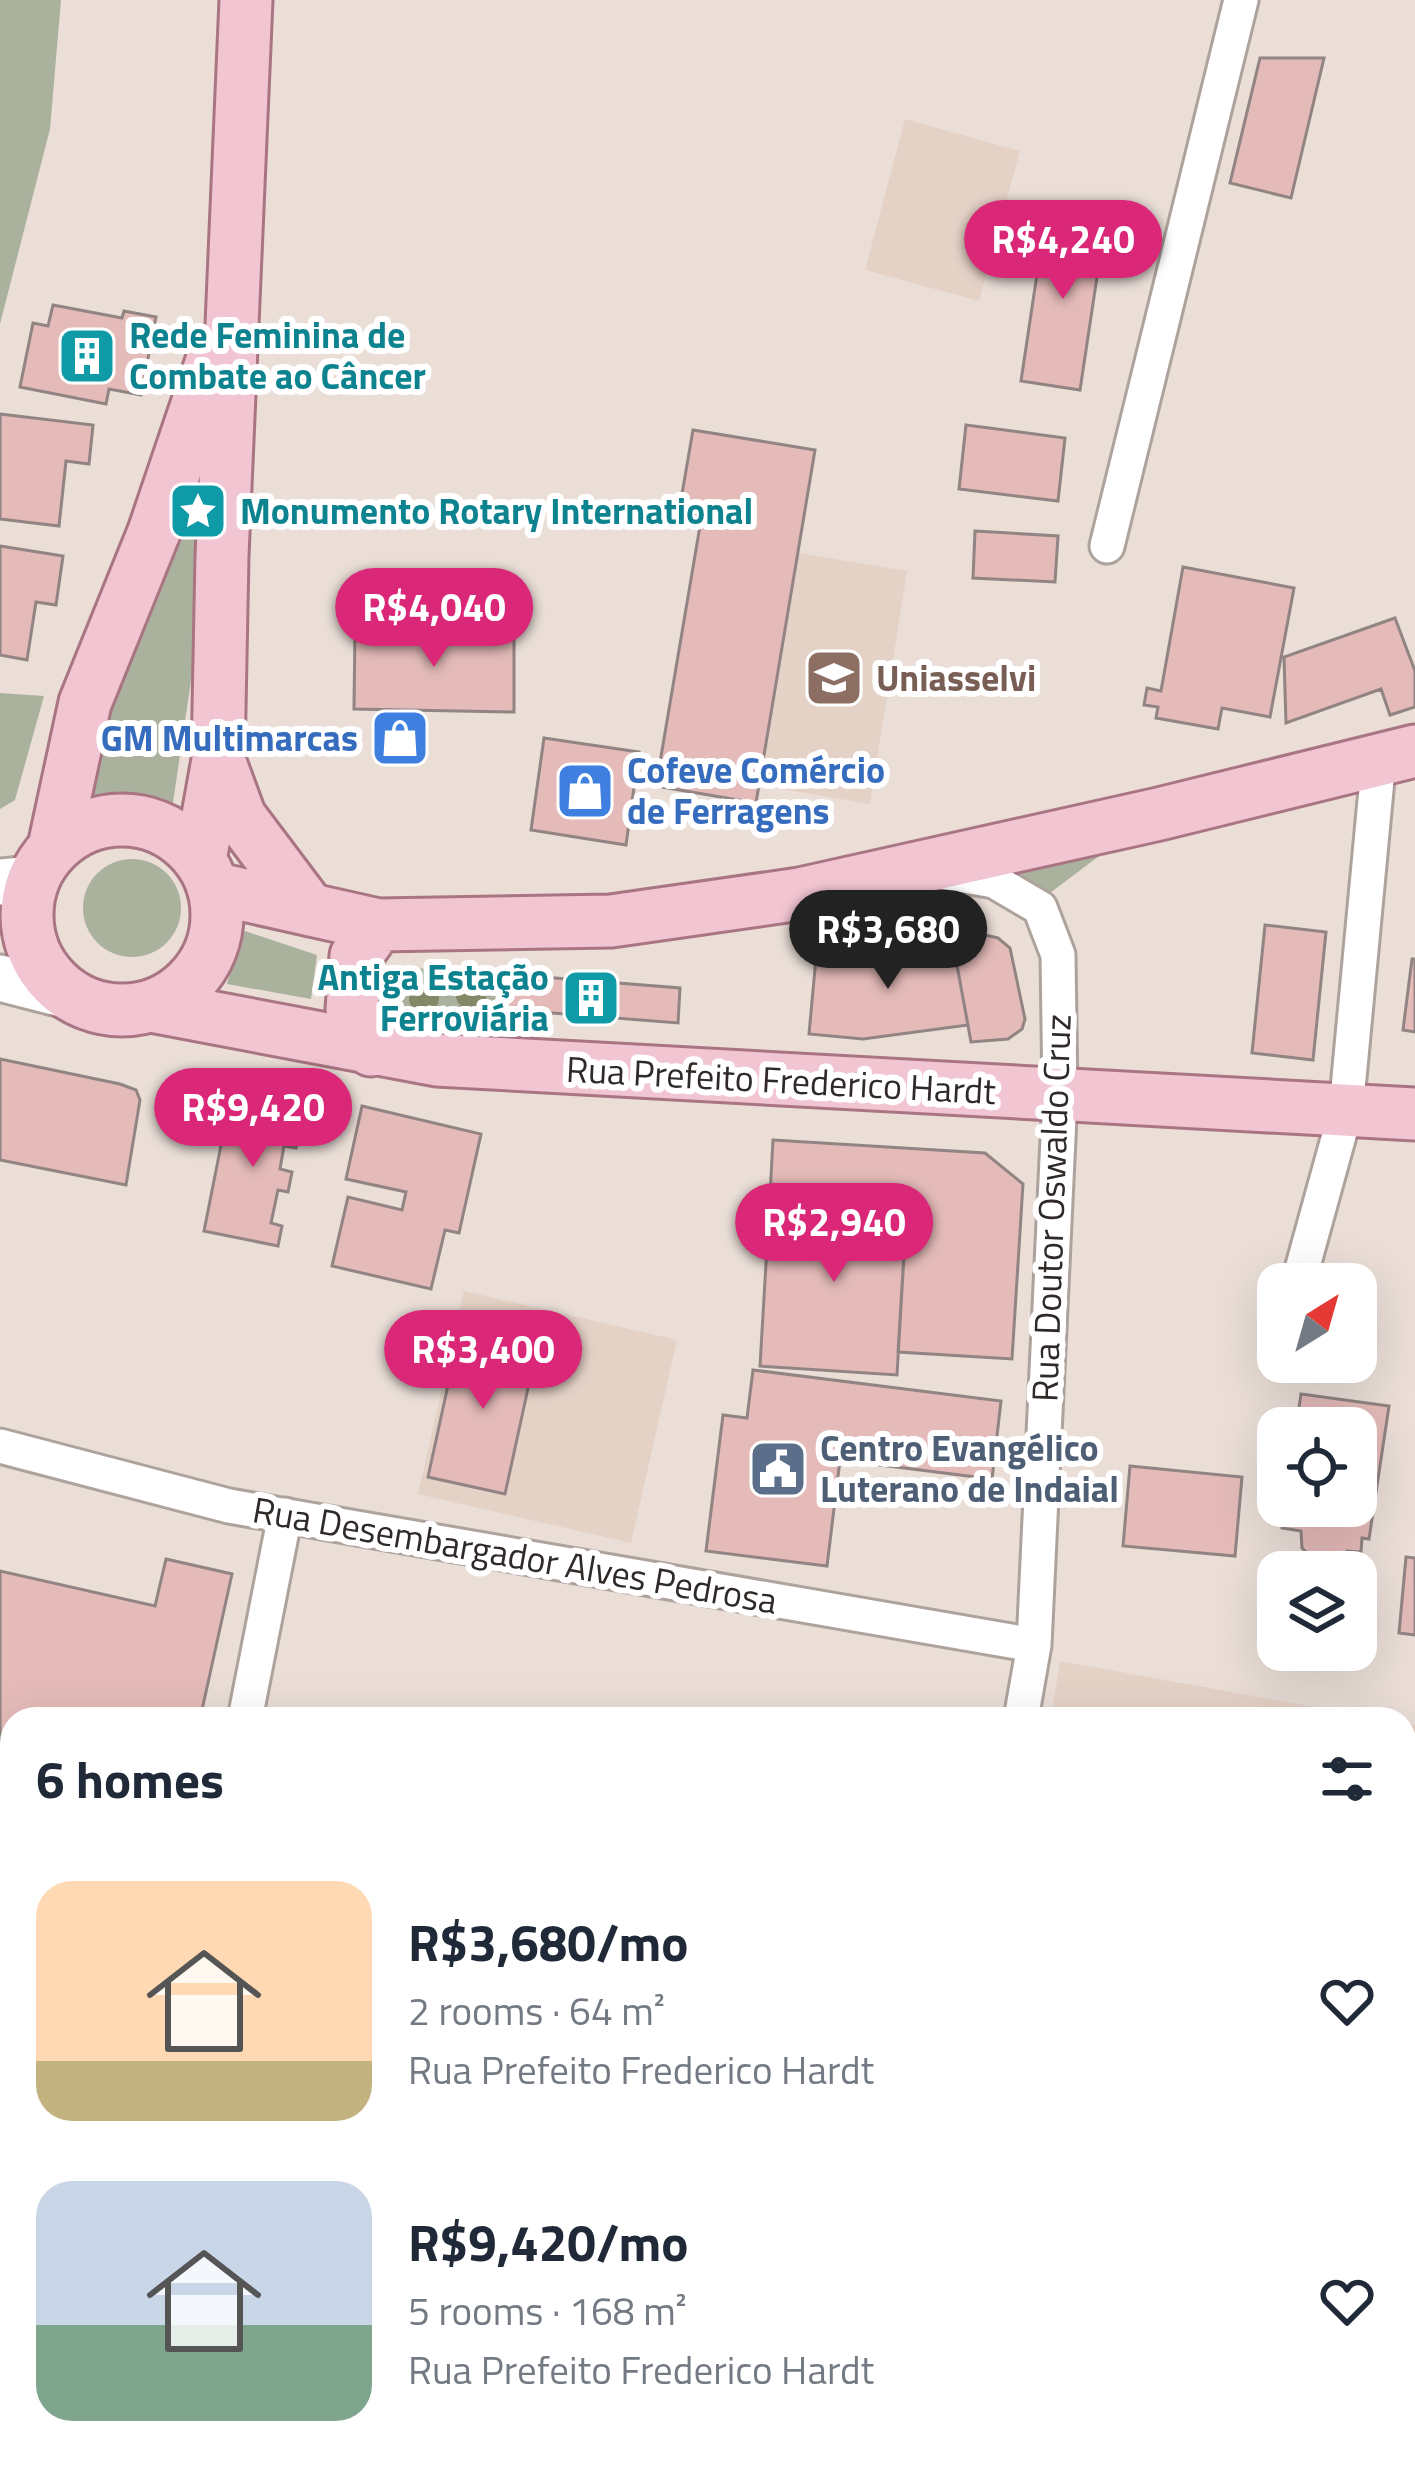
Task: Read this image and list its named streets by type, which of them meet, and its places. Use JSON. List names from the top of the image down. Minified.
{"streets":{"main road":["Rua Prefeito Frederico Hardt"],"street":["Rua Doutor Oswaldo Cruz","Rua Desembargador Alves Pedrosa"]},"crossings":[["Rua Prefeito Frederico Hardt","Rua Doutor Oswaldo Cruz"],["Rua Doutor Oswaldo Cruz","Rua Desembargador Alves Pedrosa"]],"places":{"building":["Rede Feminina de Combate ao Câncer","Antiga Estação Ferroviária"],"place":["Monumento Rotary International"],"school or university":["Uniasselvi"],"shop":["GM Multimarcas","Cofeve Comércio de Ferragens"],"public building":["Centro Evangélico Luterano de Indaial"]},"north":"top right","page":{"price":["R$4,240","R$4,040","R$3,680","R$9,420","R$2,940","R$3,400"],"heading":"6 homes","list":[{"name":"R$3,680/mo","note":"2 rooms · 64 m² · Rua Prefeito Frederico Hardt"},{"name":"R$9,420/mo","note":"5 rooms · 168 m² · Rua Prefeito Frederico Hardt"}]}}
